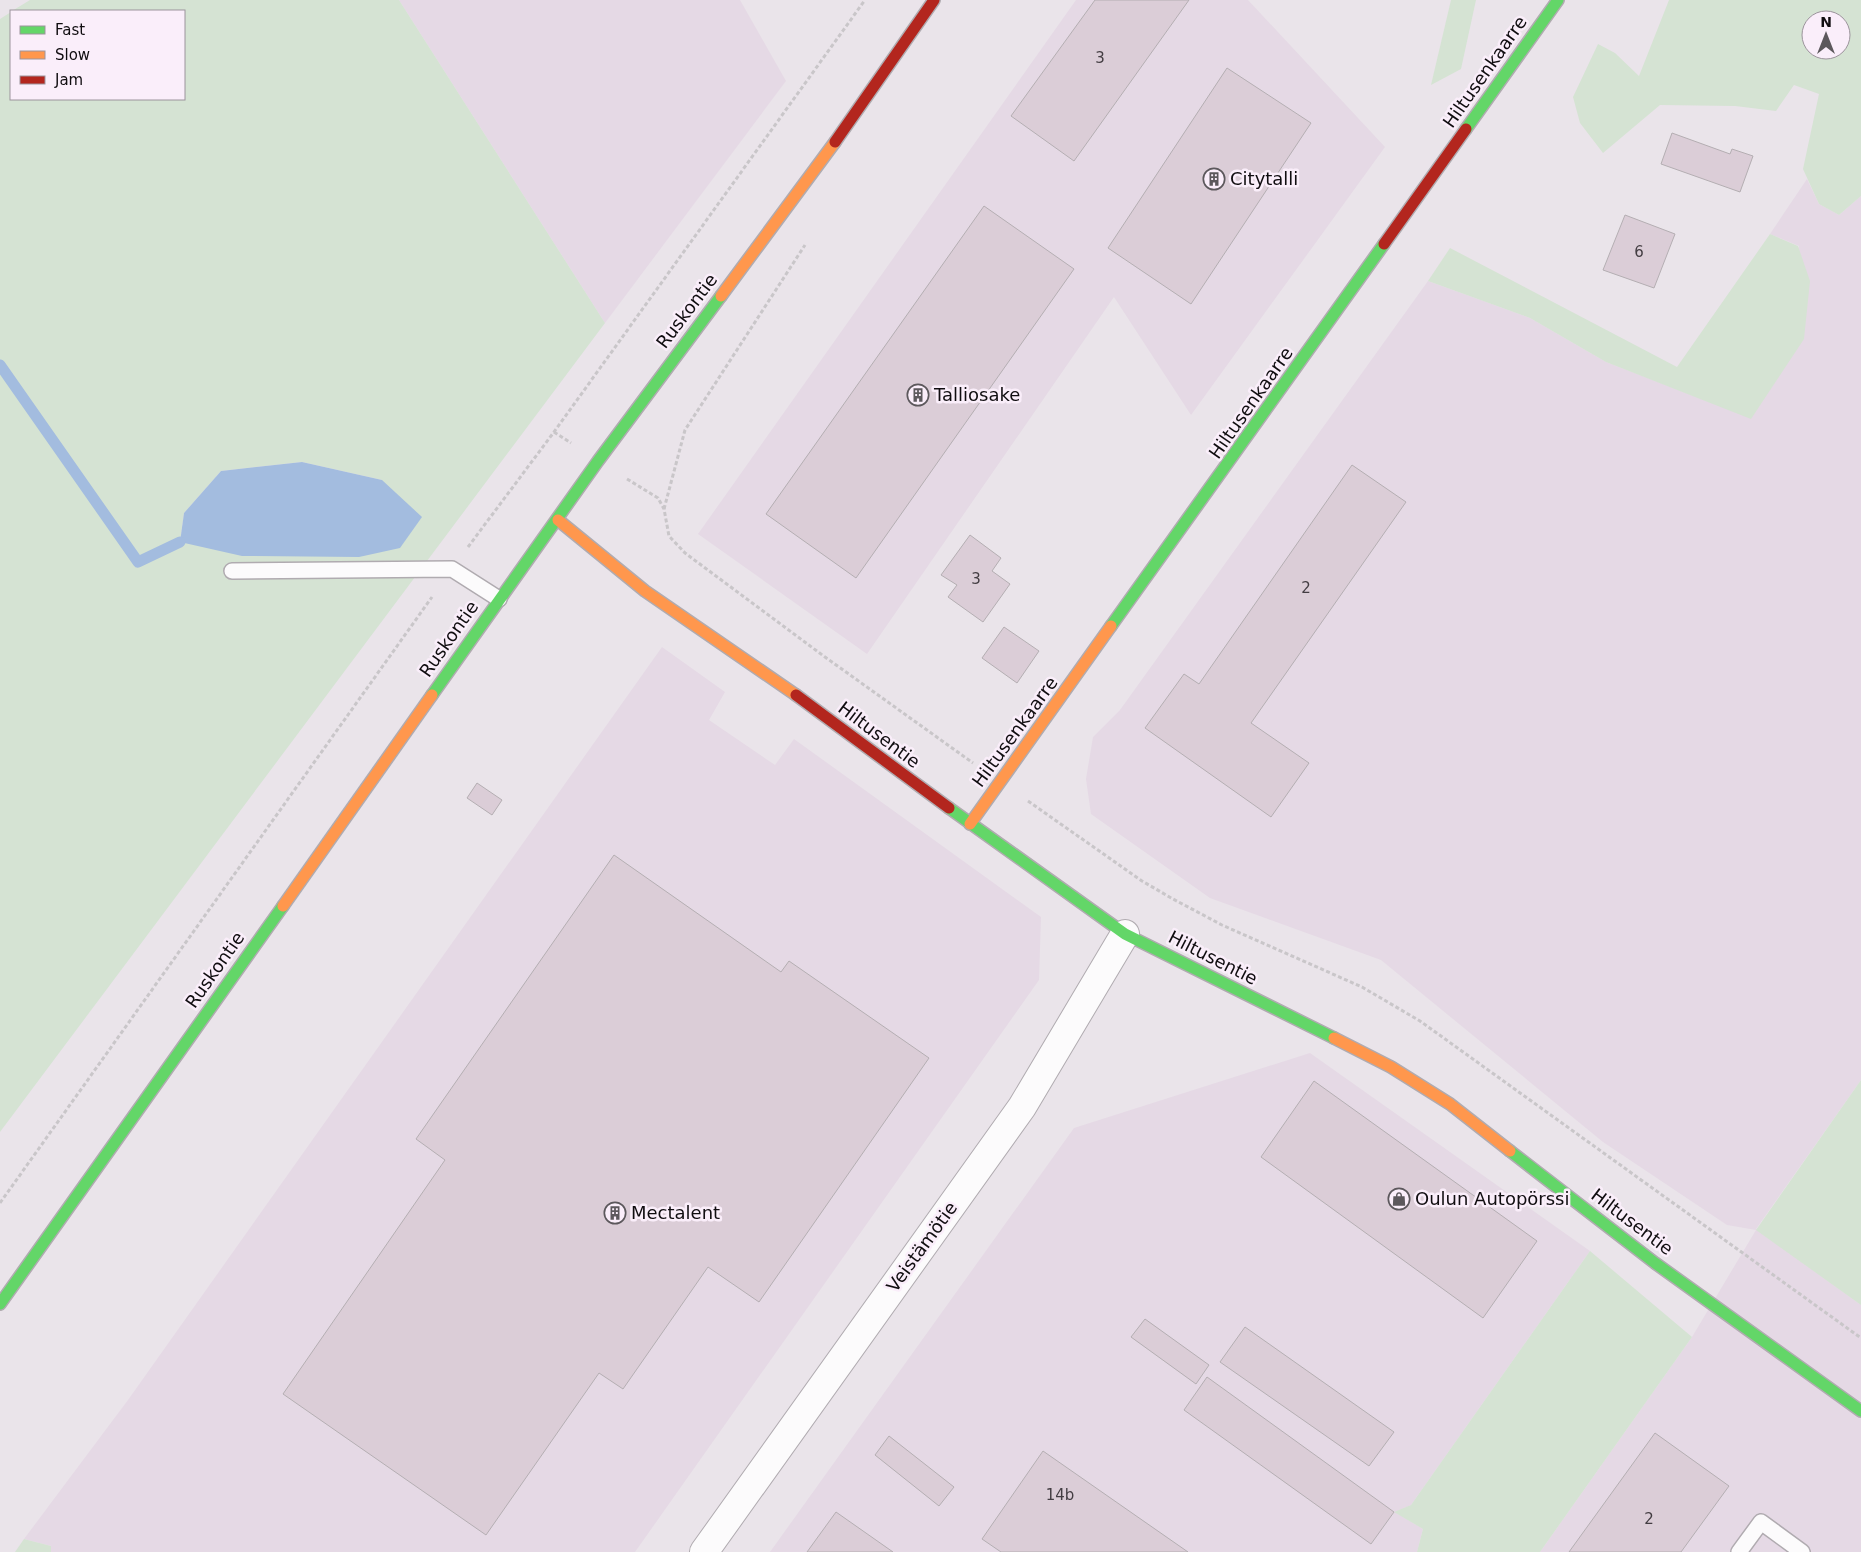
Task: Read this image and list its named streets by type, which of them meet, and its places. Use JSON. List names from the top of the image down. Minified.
{"streets":{"street":["Hiltusenkaarre","Ruskontie","Hiltusentie","Veistämötie"]},"crossings":[["Hiltusenkaarre","Hiltusentie"],["Ruskontie","Hiltusentie"],["Hiltusentie","Veistämötie"]],"places":{"building":["Citytalli","Talliosake","Mectalent"],"shop":["Oulun Autopörssi"]},"house_numbers":["3","6","3","2","14b","2"],"legend":["Fast","Slow","Jam"],"north":"top"}
